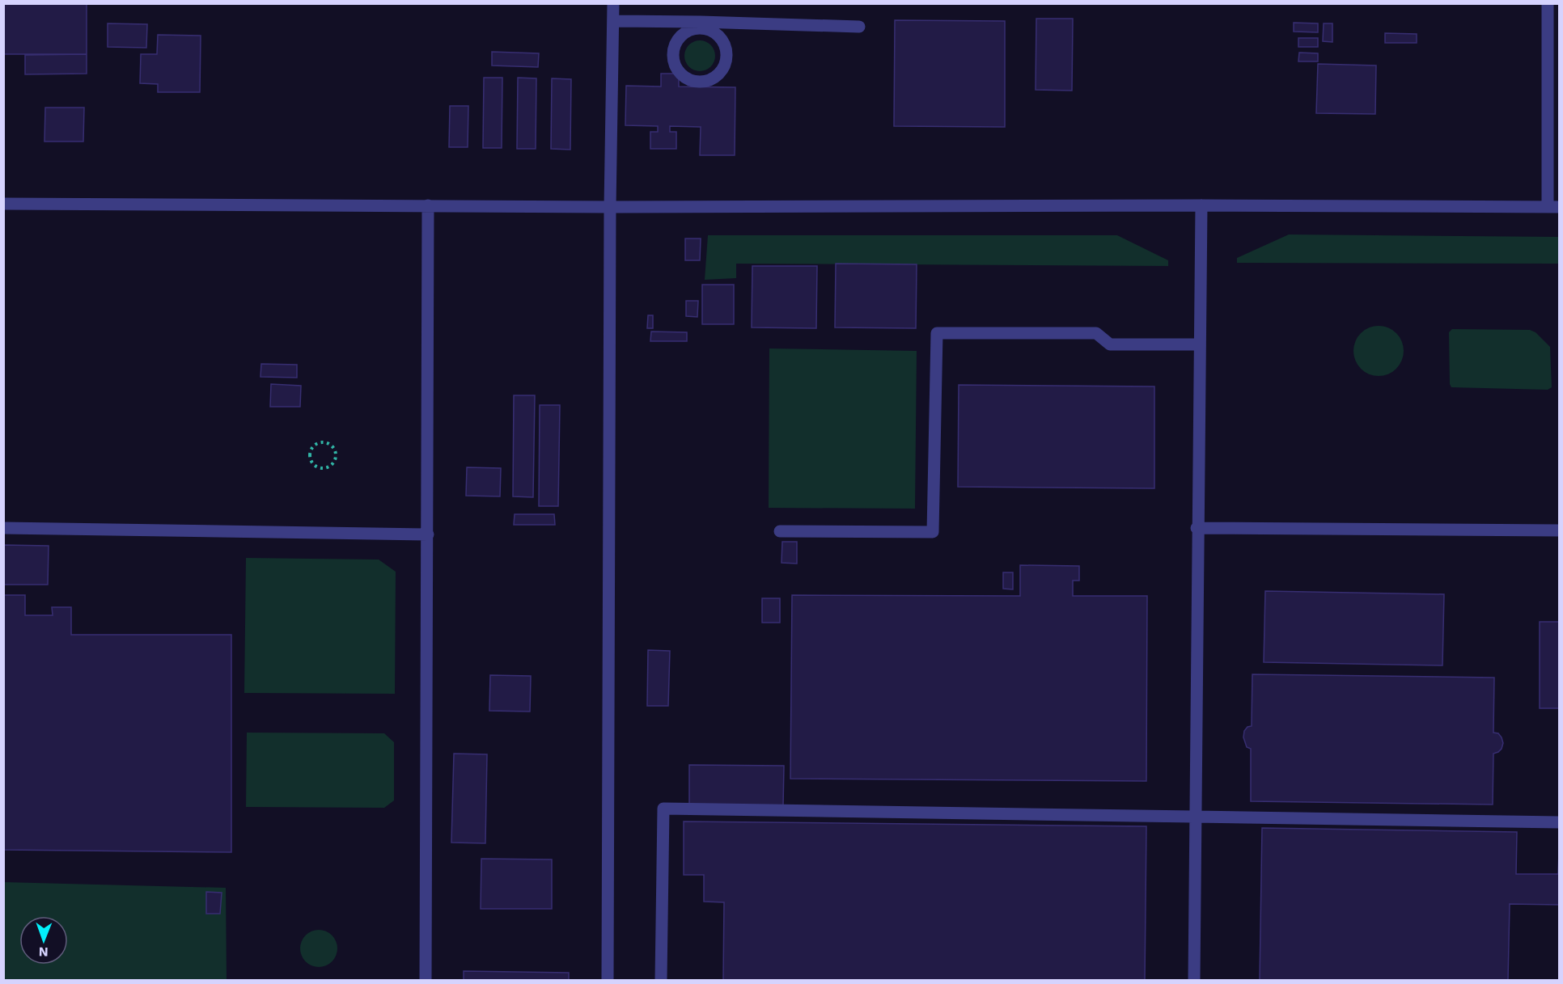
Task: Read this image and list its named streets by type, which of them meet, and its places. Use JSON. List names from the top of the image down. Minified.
{"north":"bottom"}
